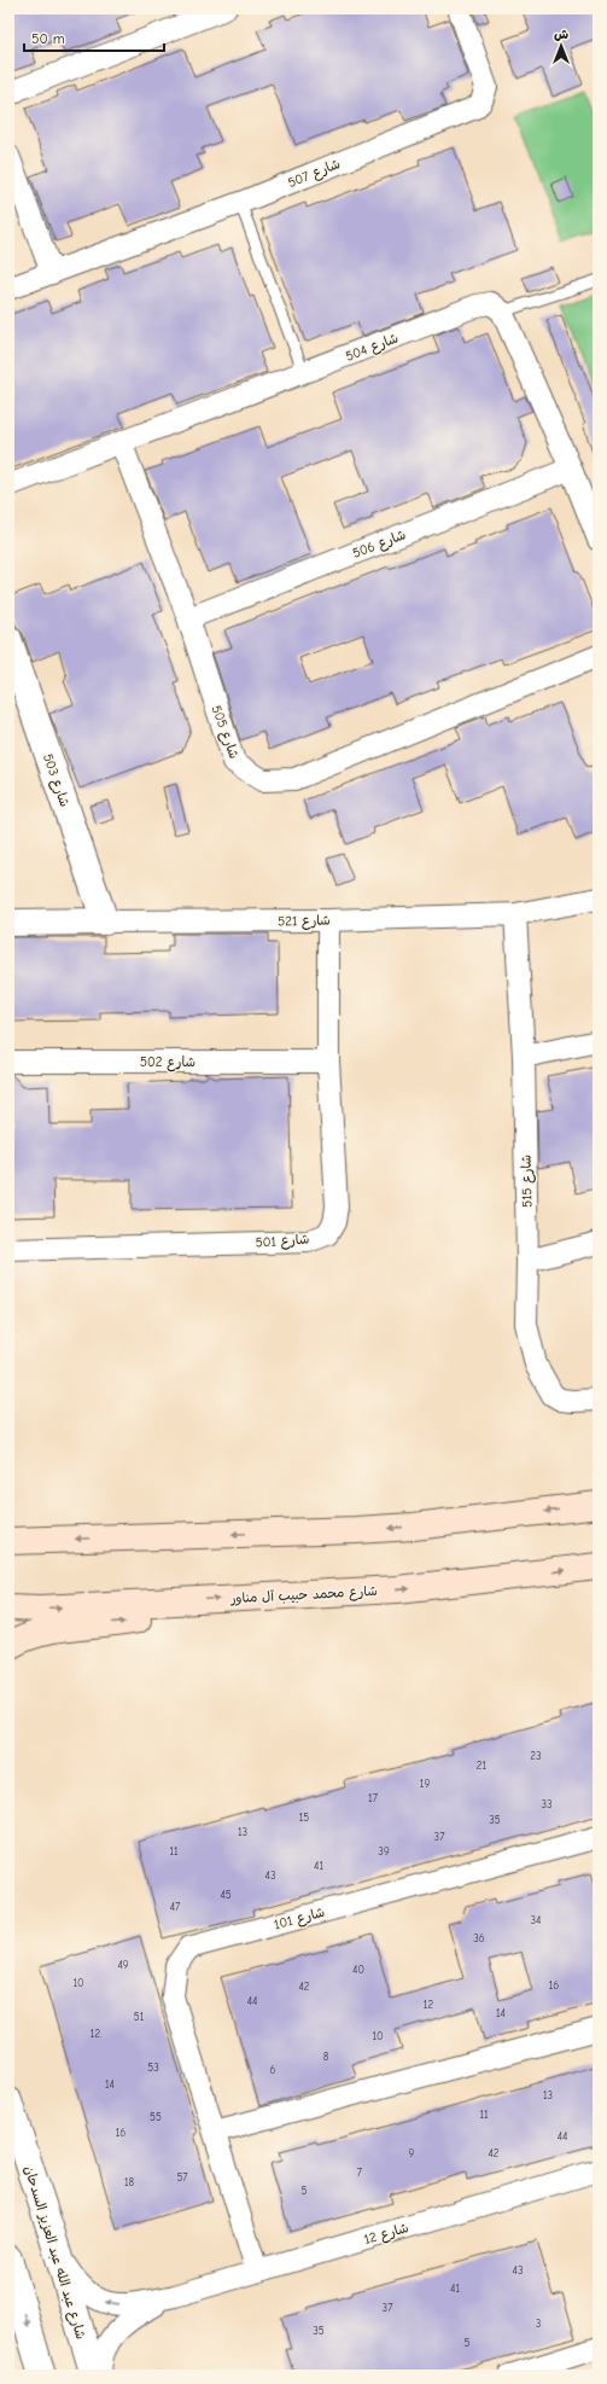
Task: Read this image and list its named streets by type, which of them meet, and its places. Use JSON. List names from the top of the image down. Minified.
{"streets":{"main road":["شارع محمد حبيب آل مناور"],"street":["شارع 507","شارع 504","شارع 506","شارع 505","شارع 503","شارع 521","شارع 502","شارع 515","شارع 501","شارع 101","شارع 12","شارع عبد الله عبد العزيز السدحان"]},"crossings":[["شارع 504","شارع 505"],["شارع 506","شارع 505"],["شارع 503","شارع 521"],["شارع 521","شارع 515"],["شارع 521","شارع 501"],["شارع 502","شارع 501"],["شارع 101","شارع 12"],["شارع 12","شارع عبد الله عبد العزيز السدحان"]],"house_numbers":["23","21","19","17","33","15","35","13","37","11","39","41","43","45","47","34","36","49","40","10","16","42","44","12","14","51","12","10","8","53","6","14","13","11","55","16","44","9","42","7","57","18","5","43","41","37","3","35","5"],"scale_bar":"50 m","north":"top"}
